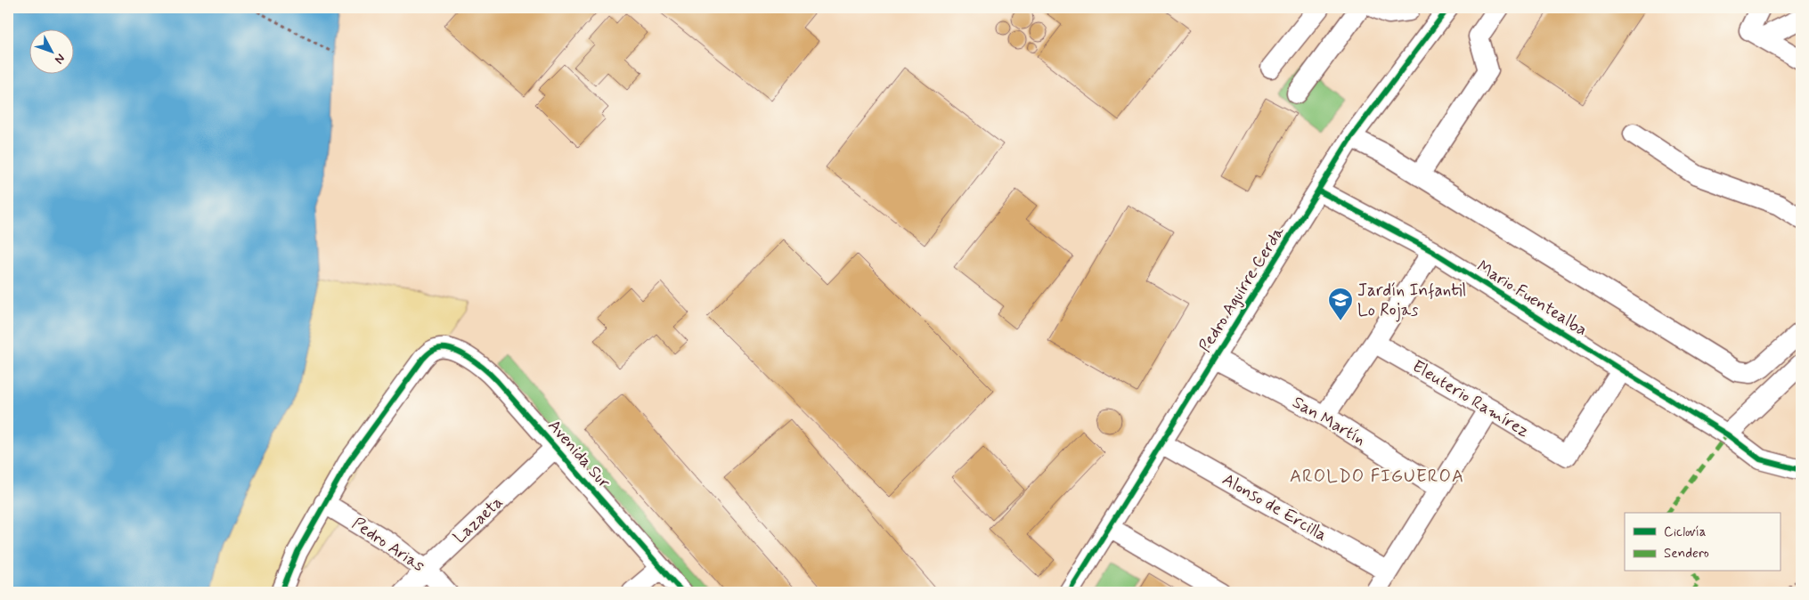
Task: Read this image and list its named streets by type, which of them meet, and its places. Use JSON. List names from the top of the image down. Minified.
{"streets":{"street":["Pedro Aguirre Cerda","Mario Fuentealba","Eleuterio Ramírez","San Martín","Avenida Sur","Alonso de Ercilla","Lazaeta","Pedro Arias"]},"crossings":[["Pedro Aguirre Cerda","Mario Fuentealba"],["Pedro Aguirre Cerda","San Martín"],["Pedro Aguirre Cerda","Alonso de Ercilla"],["Mario Fuentealba","Eleuterio Ramírez"],["Avenida Sur","Lazaeta"],["Avenida Sur","Pedro Arias"],["Lazaeta","Pedro Arias"]],"districts":["AROLDO FIGUEROA"],"places":{"school or university":["Jardín Infantil Lo Rojas"]},"legend":["Ciclovía","Sendero"],"north":"bottom right"}
